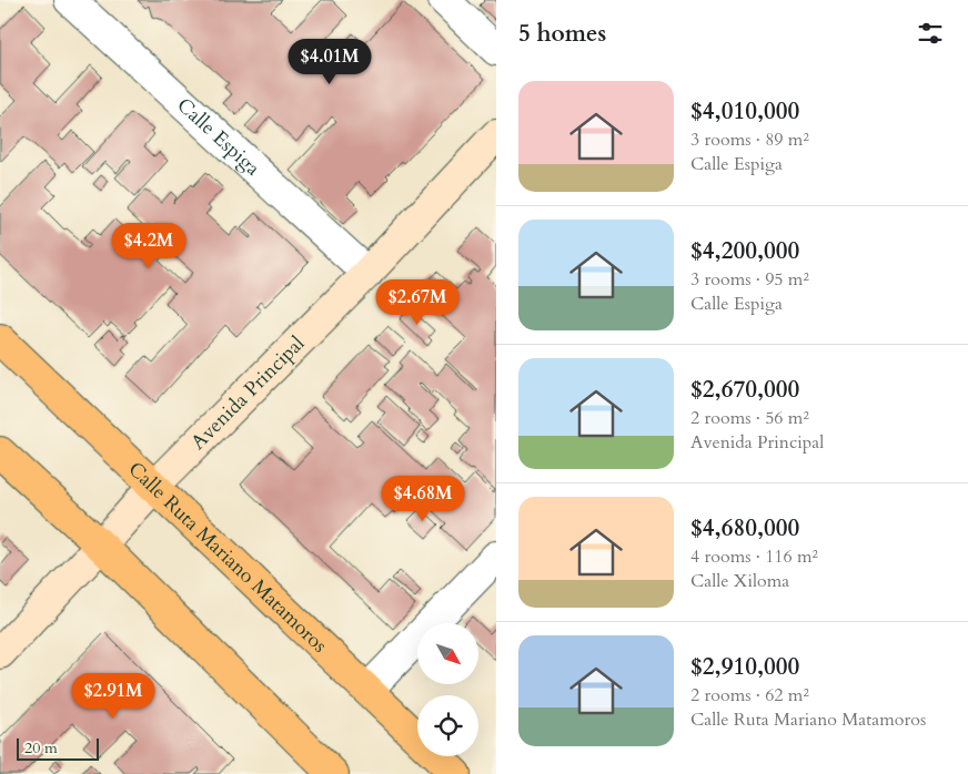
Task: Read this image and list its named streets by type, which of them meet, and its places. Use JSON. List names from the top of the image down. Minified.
{"streets":{"main road":["Calle Ruta Mariano Matamoros"],"street":["Calle Espiga","Avenida Principal"]},"crossings":[["Calle Espiga","Avenida Principal"],["Avenida Principal","Calle Ruta Mariano Matamoros"]],"scale_bar":"20 m","north":"bottom right","page":{"heading":"5 homes","price":["$4.01M","$4.2M","$2.67M","$4.68M","$2.91M"],"list":[{"name":"$4,010,000","note":"3 rooms · 89 m² · Calle Espiga"},{"name":"$4,200,000","note":"3 rooms · 95 m² · Calle Espiga"},{"name":"$2,670,000","note":"2 rooms · 56 m² · Avenida Principal"},{"name":"$4,680,000","note":"4 rooms · 116 m² · Calle Xiloma"},{"name":"$2,910,000","note":"2 rooms · 62 m² · Calle Ruta Mariano Matamoros"}],"scale":"20 m"}}
